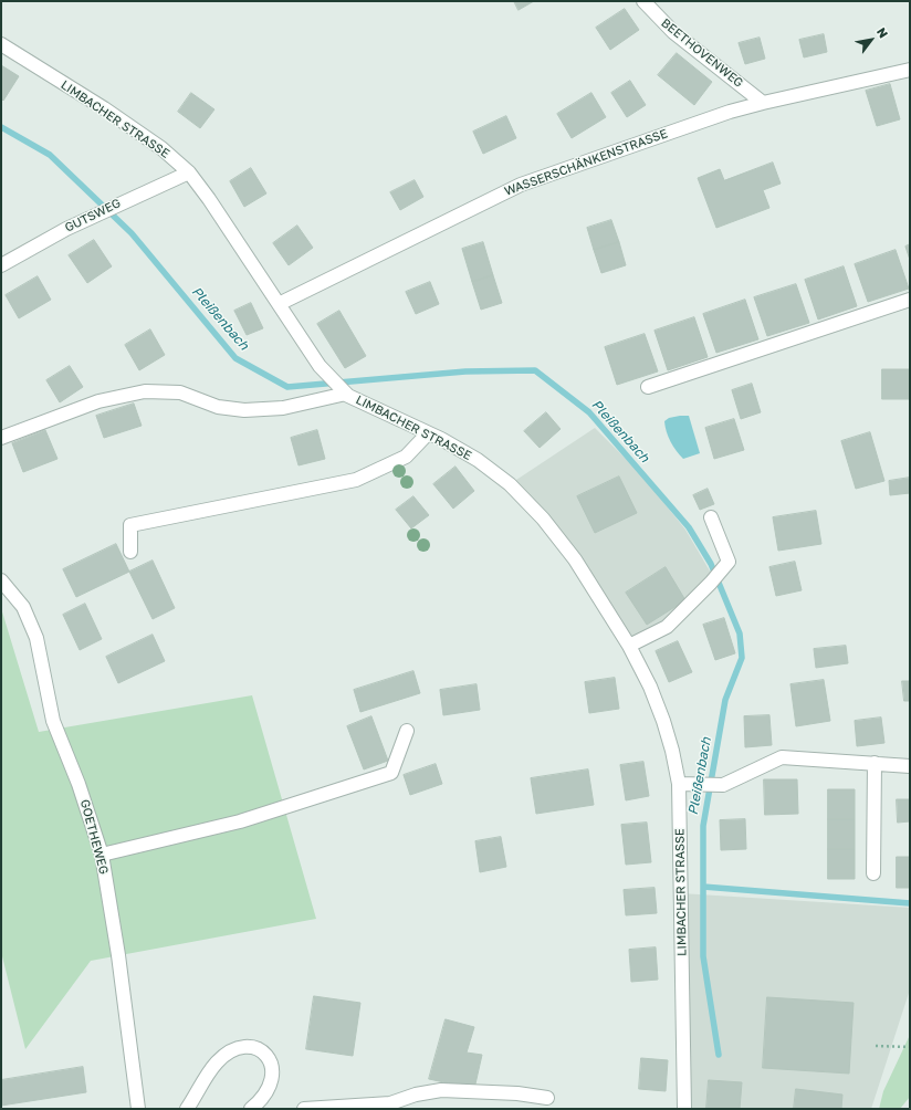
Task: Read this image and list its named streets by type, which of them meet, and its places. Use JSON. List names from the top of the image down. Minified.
{"streets":{"street":["BEETHOVENWEG","LIMBACHER STRASSE","WASSERSCHÄNKENSTRASSE","GUTSWEG","GOETHEWEG"]},"crossings":[["BEETHOVENWEG","WASSERSCHÄNKENSTRASSE"],["LIMBACHER STRASSE","WASSERSCHÄNKENSTRASSE"],["LIMBACHER STRASSE","GUTSWEG"]],"water":["Pleißenbach"],"north":"top right"}
